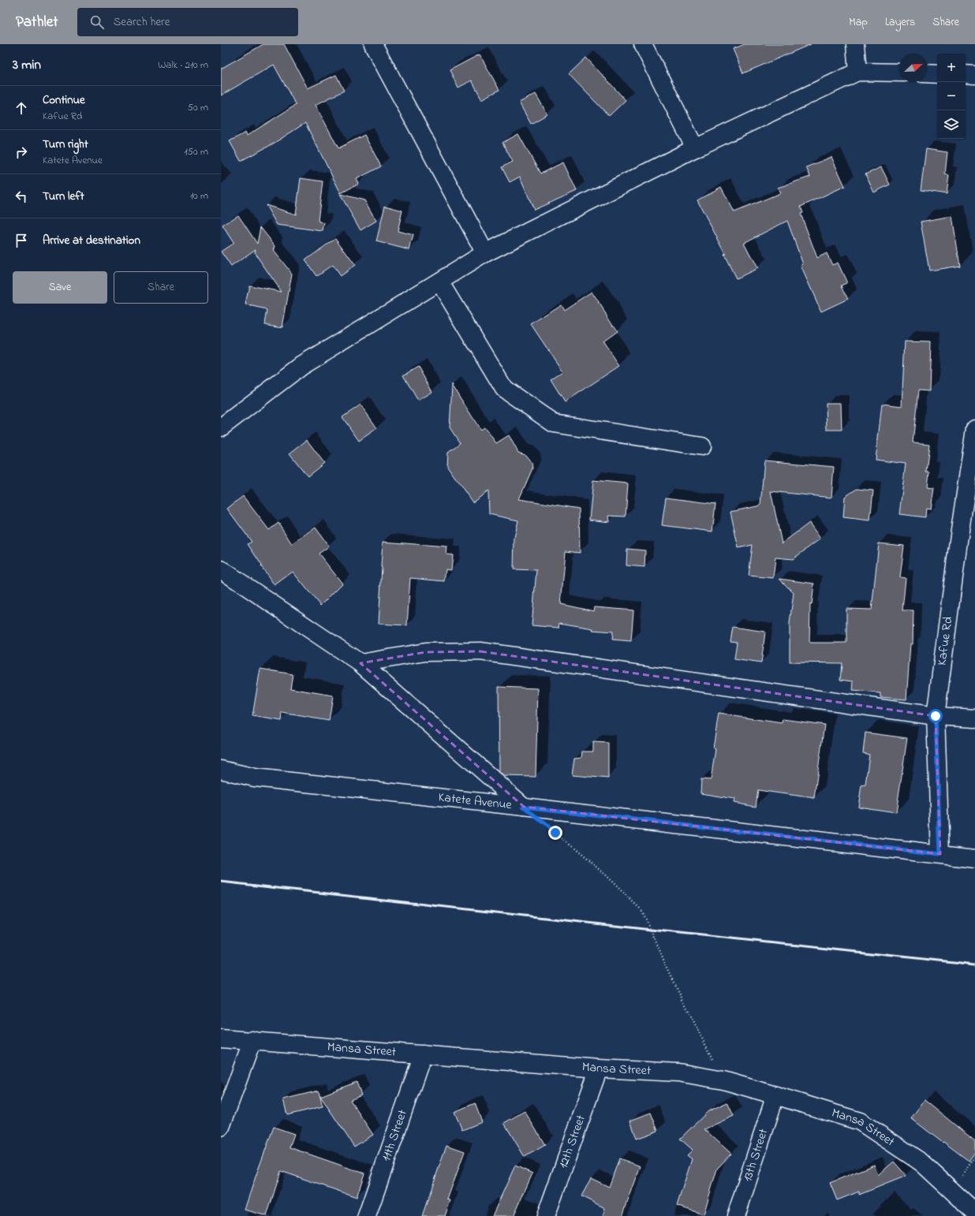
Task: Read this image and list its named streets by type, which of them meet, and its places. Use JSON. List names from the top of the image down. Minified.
{"streets":{"street":["Kafue Rd","Katete Avenue","Mansa Street","11th Street","12th Street","13th Street"]},"crossings":[["Kafue Rd","Katete Avenue"],["Mansa Street","11th Street"],["Mansa Street","12th Street"],["Mansa Street","13th Street"]],"north":"top right","page":{"header":"Pathlet","search":"Search here","nav":["Map","Layers","Share"],"heading":["3 min","Walk · 210 m"],"map_buttons":["+","−"],"list":[["Continue","Kafue Rd","50 m"],["Turn right","Katete Avenue","150 m"],["Turn left","10 m"],"Arrive at destination"],"buttons":["Save","Share"]}}
